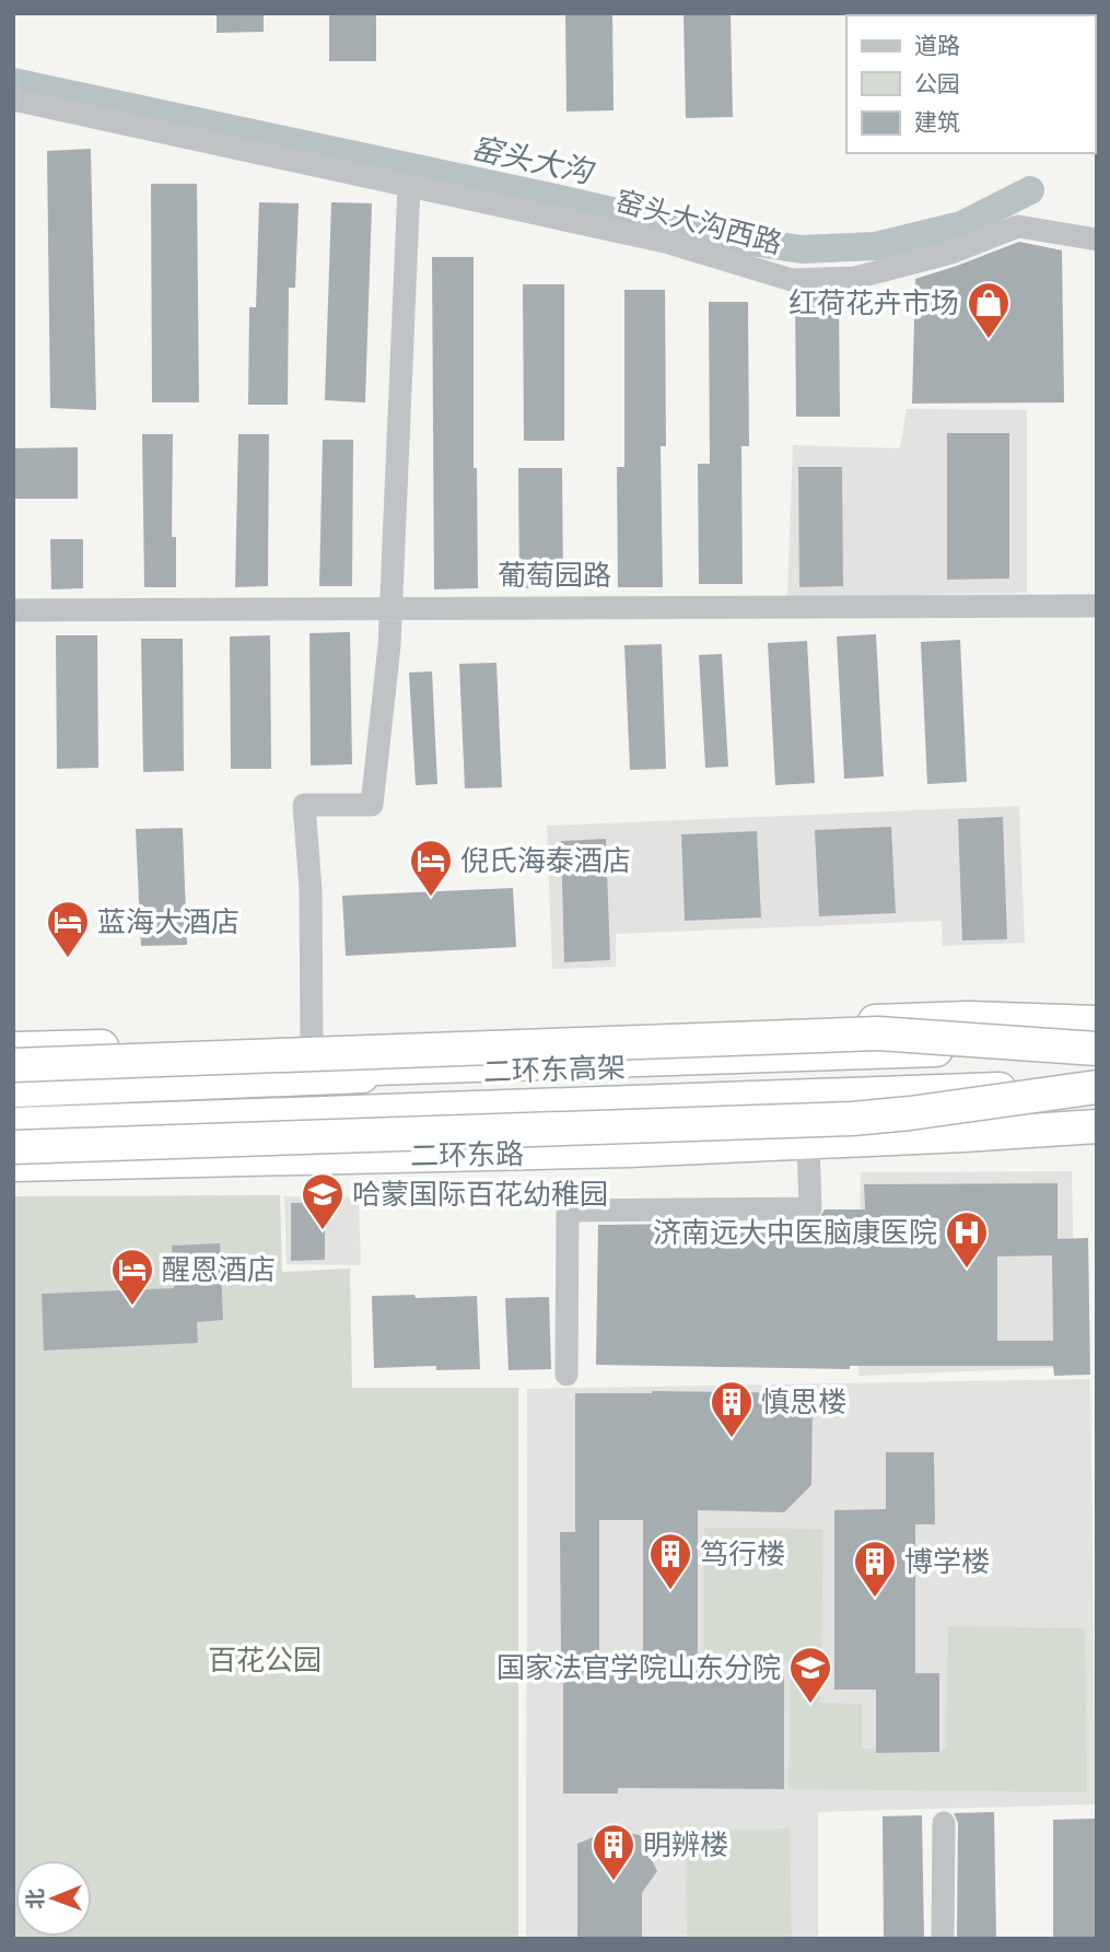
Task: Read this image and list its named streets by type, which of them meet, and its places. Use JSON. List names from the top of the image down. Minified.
{"streets":{"highway":["二环东高架","二环东路"],"street":["窑头大沟西路","葡萄园路"]},"water":["窑头大沟"],"parks":["百花公园"],"places":{"shop":["红荷花卉市场"],"hotel":["倪氏海泰酒店","蓝海大酒店","醒恩酒店"],"school or university":["哈蒙国际百花幼稚园","国家法官学院山东分院"],"hospital":["济南远大中医脑康医院"],"building":["慎思楼","笃行楼","博学楼","明辨楼"]},"legend":["道路","公园","建筑"],"north":"left"}
